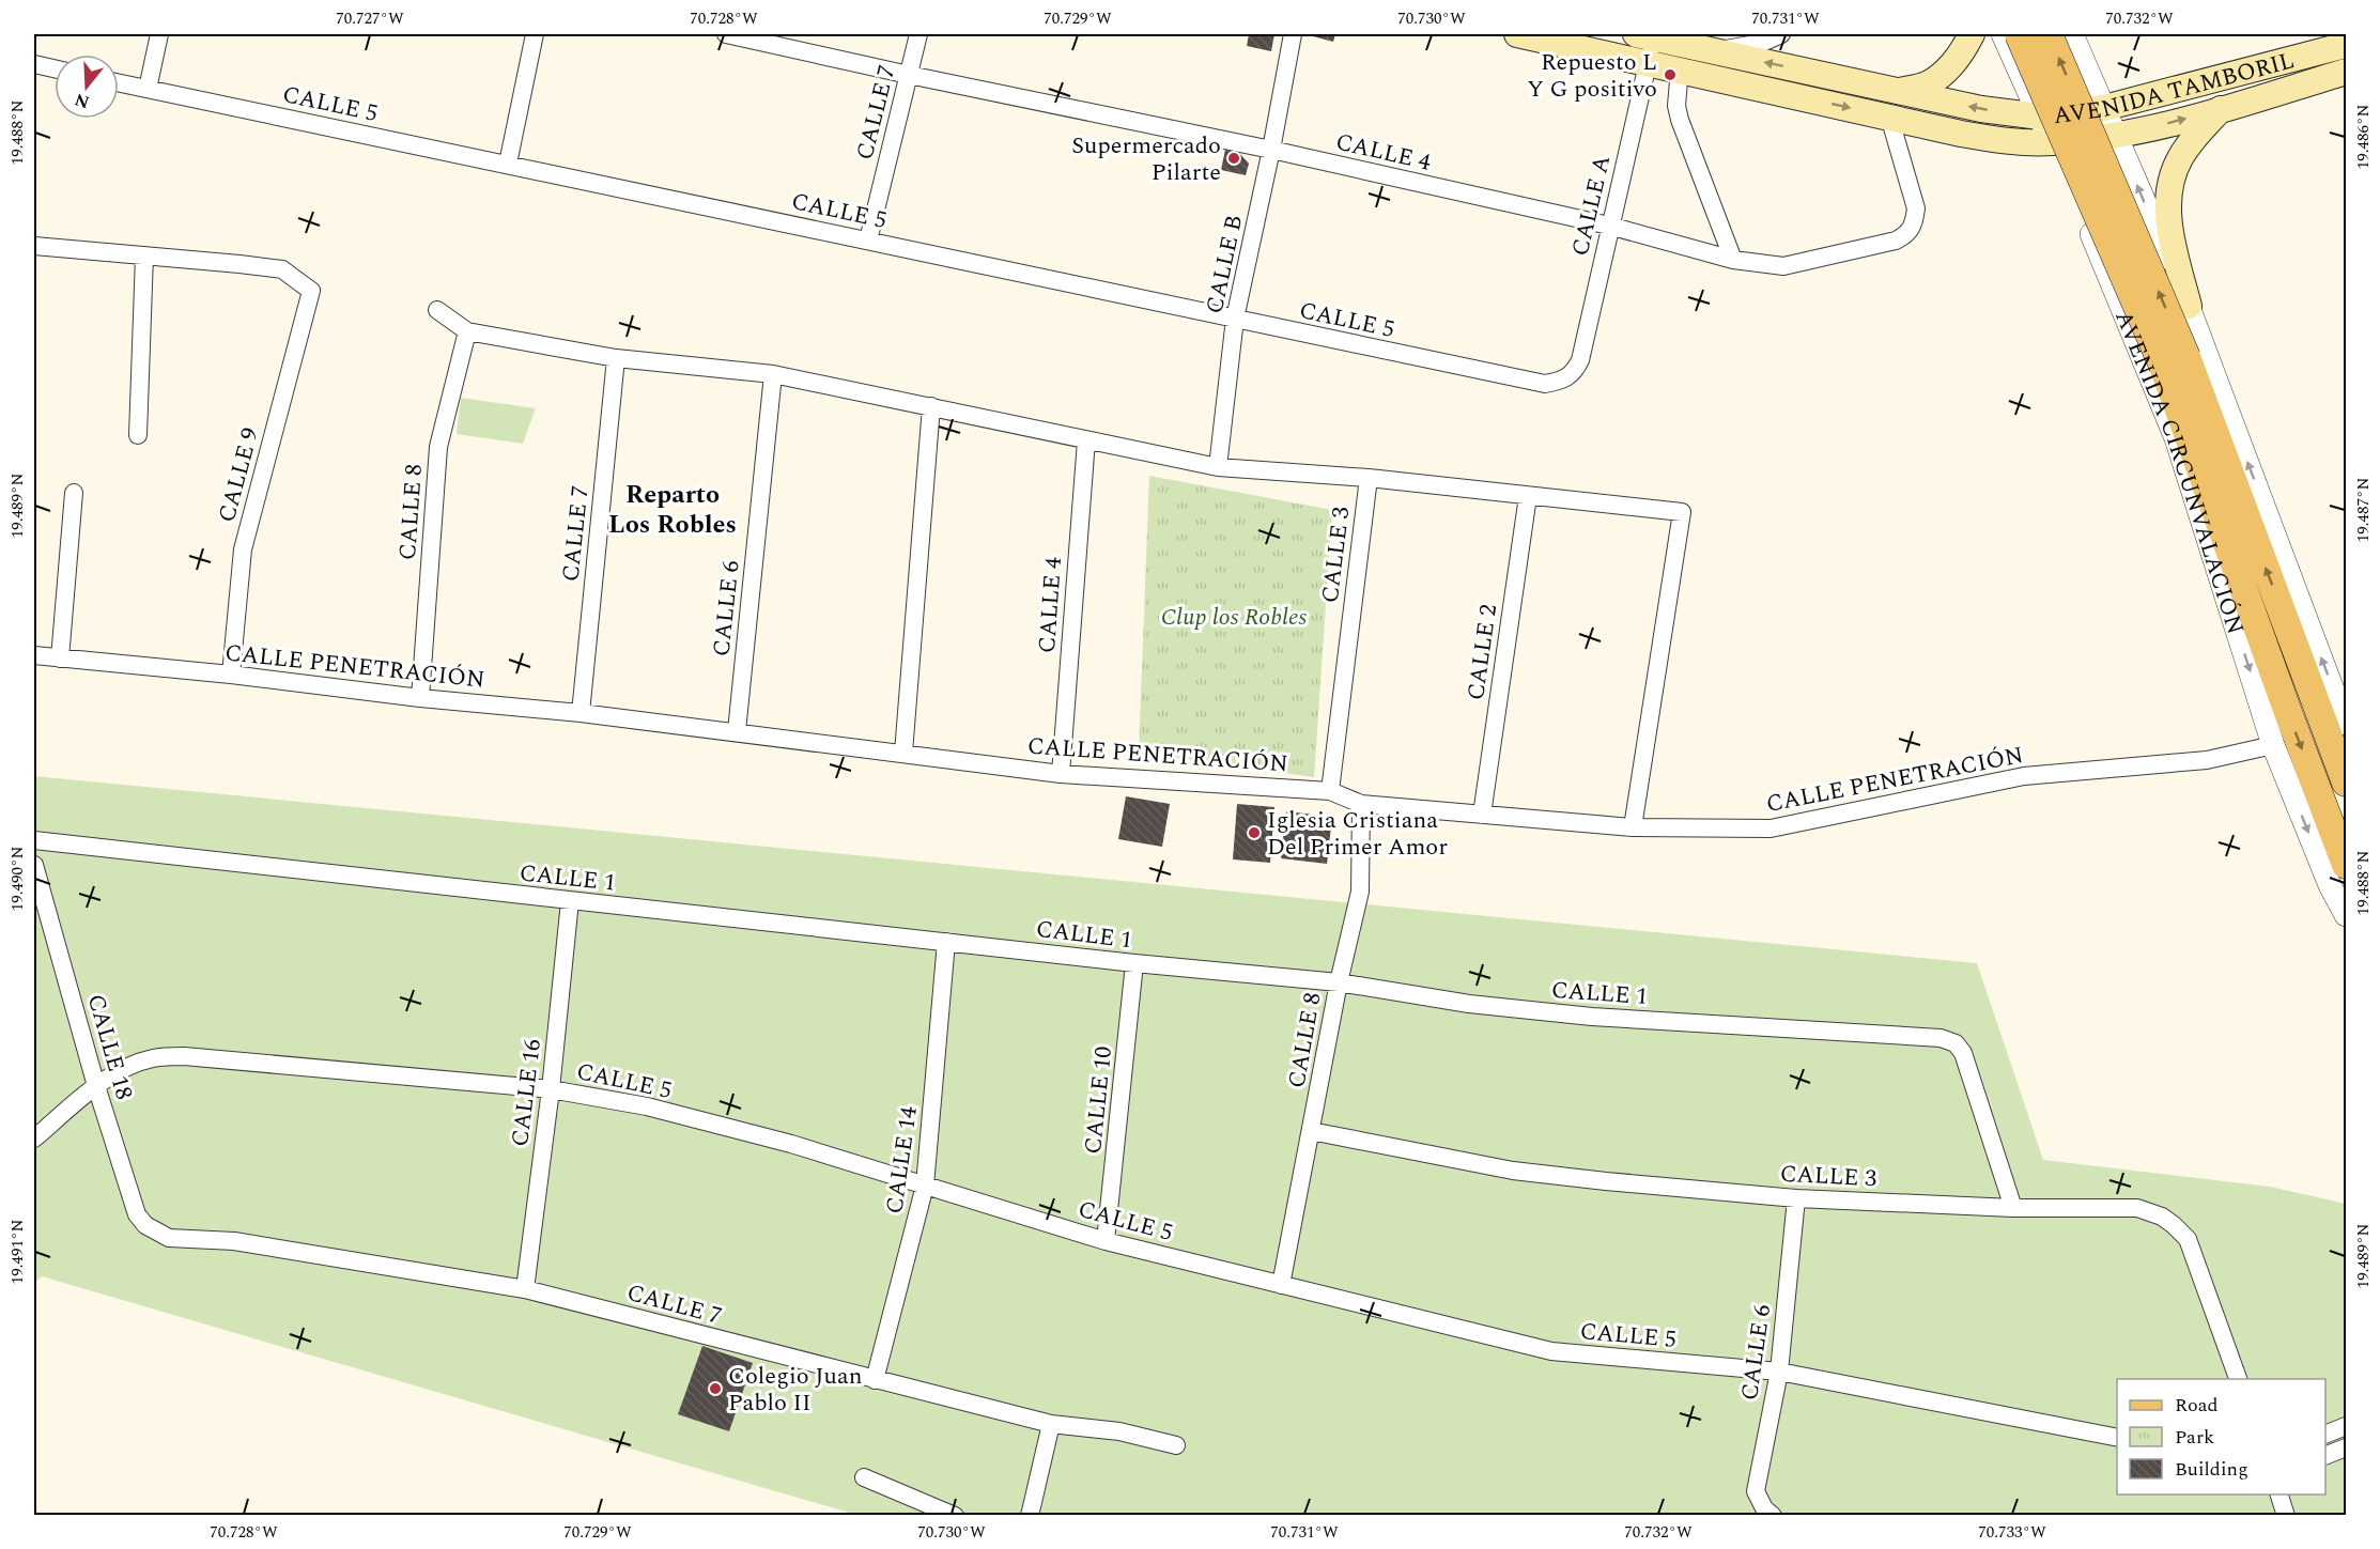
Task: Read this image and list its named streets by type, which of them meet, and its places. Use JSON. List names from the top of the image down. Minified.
{"streets":{"main road":["AVENIDA TAMBORIL","AVENIDA CIRCUNVALACIÓN"],"street":["CALLE 5","CALLE 7","CALLE 4","CALLE A","CALLE B","CALLE 9","CALLE 8","CALLE 3","CALLE 6","CALLE 2","CALLE PENETRACIÓN","CALLE 1","CALLE 18","CALLE 16","CALLE 10","CALLE 14"]},"crossings":[["AVENIDA TAMBORIL","CALLE 4"],["AVENIDA TAMBORIL","CALLE A"],["AVENIDA TAMBORIL","AVENIDA CIRCUNVALACIÓN"],["CALLE 5","CALLE 7"],["CALLE 5","CALLE A"],["CALLE 5","CALLE B"],["CALLE 5","CALLE 8"],["CALLE 5","CALLE 6"],["CALLE 5","CALLE 18"],["CALLE 5","CALLE 16"],["CALLE 5","CALLE 10"],["CALLE 5","CALLE 14"],["CALLE 7","CALLE 4"],["CALLE 7","CALLE PENETRACIÓN"],["CALLE 7","CALLE 18"],["CALLE 7","CALLE 16"],["CALLE 7","CALLE 14"],["CALLE 4","CALLE A"],["CALLE 4","CALLE B"],["CALLE 4","CALLE PENETRACIÓN"],["AVENIDA CIRCUNVALACIÓN","CALLE PENETRACIÓN"],["CALLE 9","CALLE PENETRACIÓN"],["CALLE 8","CALLE 3"],["CALLE 8","CALLE PENETRACIÓN"],["CALLE 8","CALLE 1"],["CALLE 3","CALLE 6"],["CALLE 3","CALLE PENETRACIÓN"],["CALLE 3","CALLE 1"],["CALLE 6","CALLE PENETRACIÓN"],["CALLE 2","CALLE PENETRACIÓN"],["CALLE 1","CALLE 16"],["CALLE 1","CALLE 10"],["CALLE 1","CALLE 14"]],"districts":["Reparto Los Robles"],"parks":["Clup los Robles"],"places":["Repuesto L Y G positivo","Supermercado Pilarte","Iglesia Cristiana Del Primer Amor","Colegio Juan Pablo II"],"legend":["Road","Park","Building"],"north":"bottom","coordinates":["70.727°W","70.728°W","70.729°W","70.730°W","70.731°W","70.732°W","19.488°N","19.486°N","19.489°N","19.487°N","19.490°N","19.491°N","70.733°W"]}
